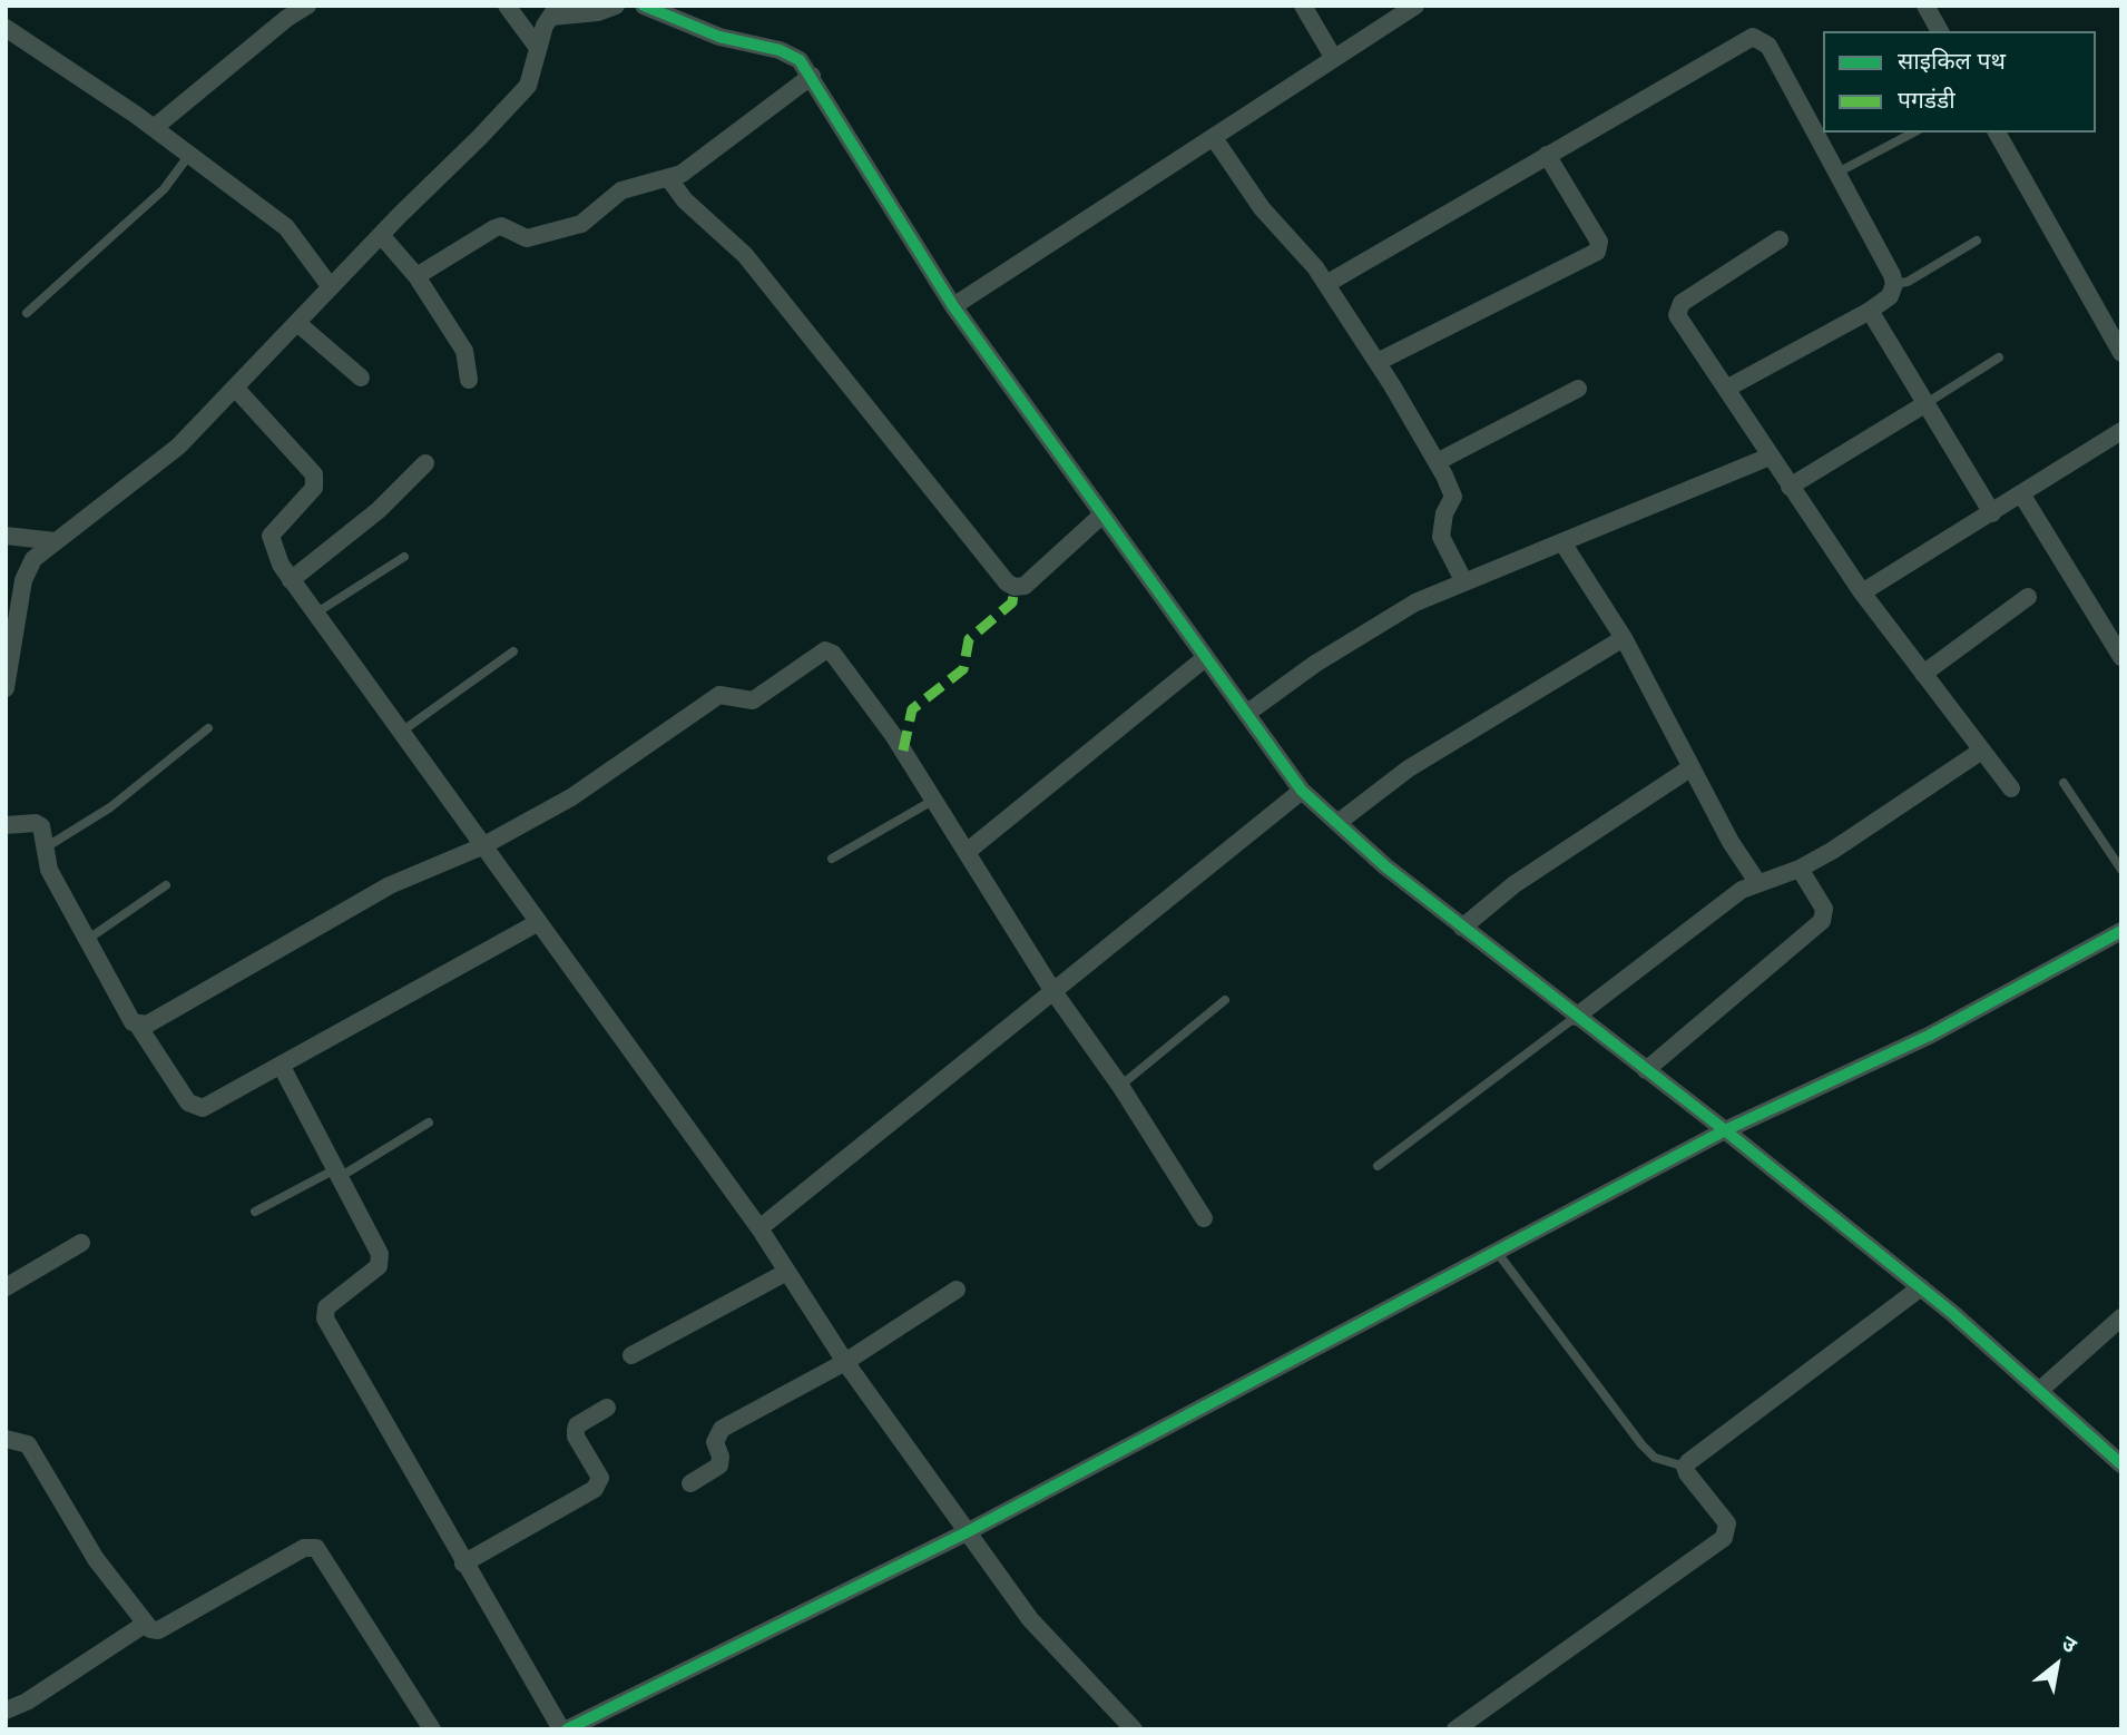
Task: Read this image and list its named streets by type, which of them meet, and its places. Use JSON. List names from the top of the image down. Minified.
{"legend":["साइकिल पथ","पगडंडी"],"north":"top right"}
